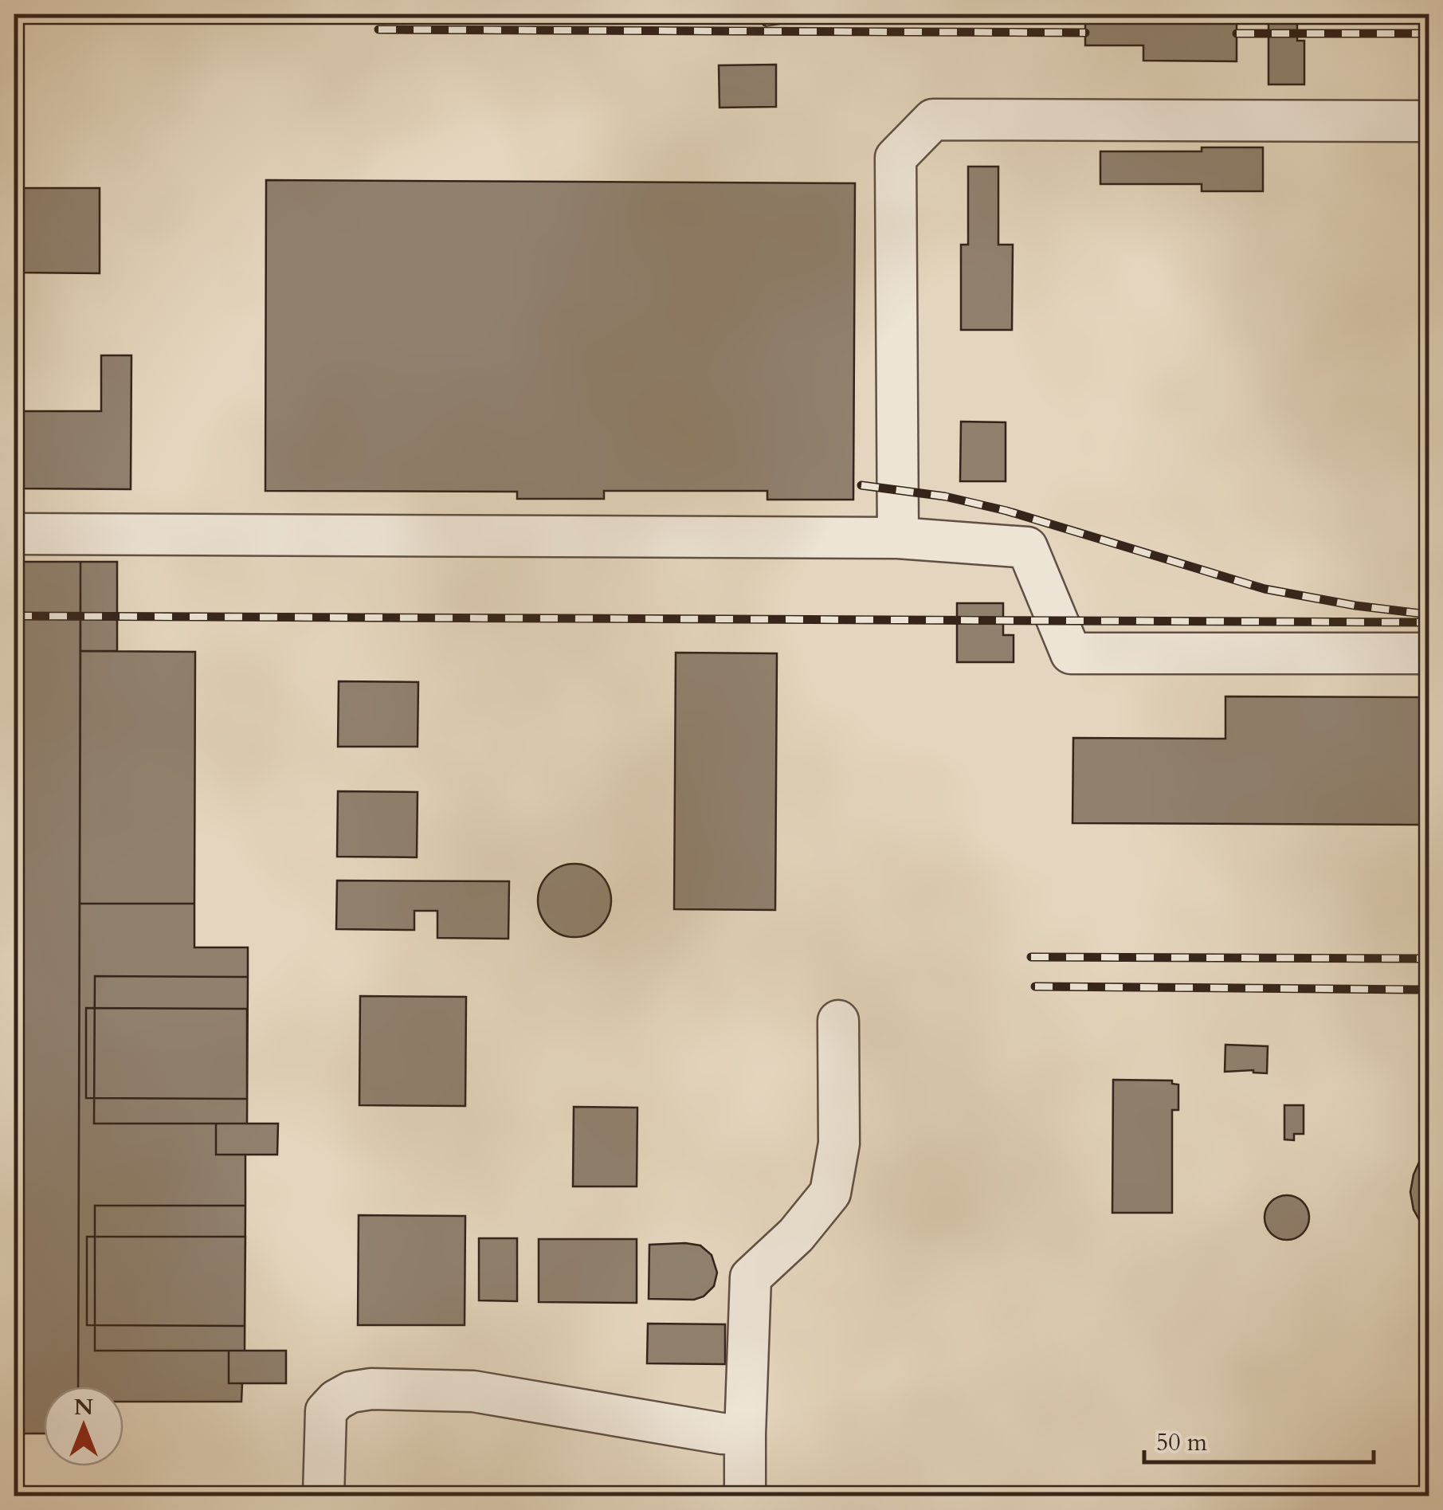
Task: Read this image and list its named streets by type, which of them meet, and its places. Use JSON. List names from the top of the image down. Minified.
{"scale_bar":"50 m","north":"top"}
